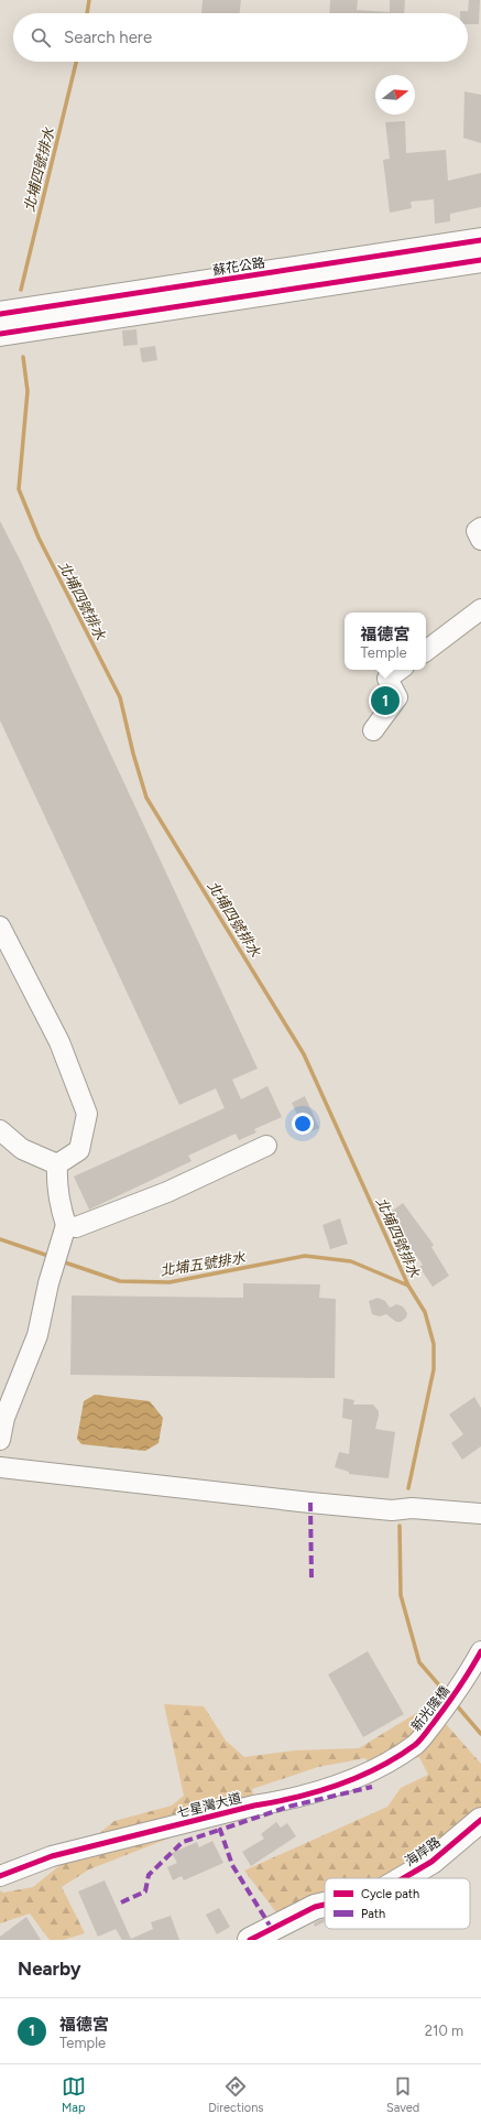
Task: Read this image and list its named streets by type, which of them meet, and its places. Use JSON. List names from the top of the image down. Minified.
{"streets":{"main road":["蘇花公路","海岸路"],"street":["新光隆橋","七星灣大道"]},"crossings":[["新光隆橋","七星灣大道"]],"water":["北埔四號排水","北埔五號排水"],"legend":["Cycle path","Path"],"north":"right","page":{"search":"Search here","popup":["福德宮","Temple"],"pins":"1","heading":"Nearby","list":[{"mark":"1","name":"福德宮","note":"Temple","value":"210 m"}],"nav":["Map","Directions","Saved"]}}
